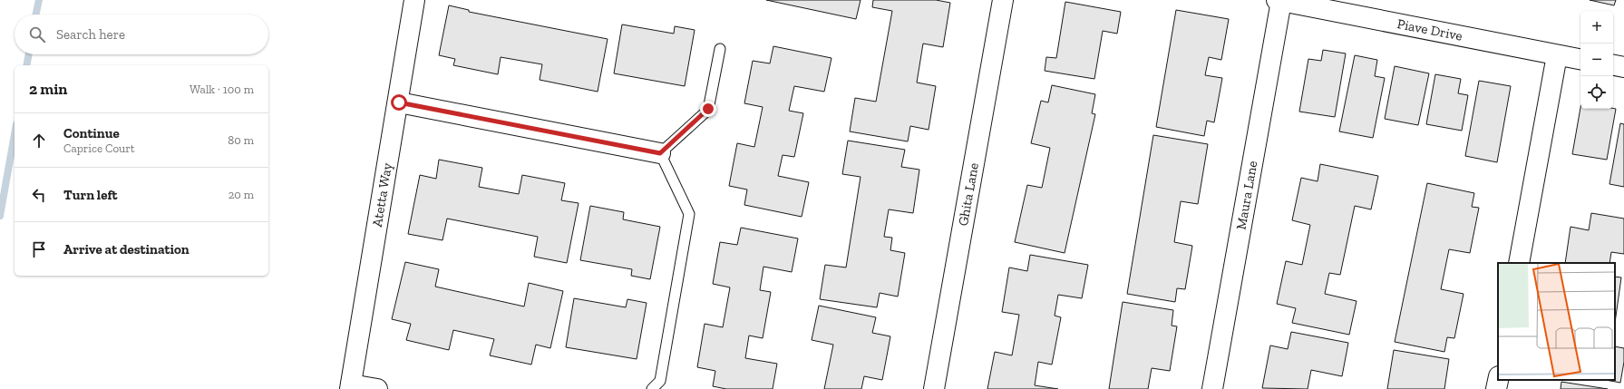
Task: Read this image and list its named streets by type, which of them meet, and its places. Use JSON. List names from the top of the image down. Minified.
{"streets":{"street":["Piave Drive","Atetta Way","Ghita Lane","Maura Lane"]},"crossings":[["Piave Drive","Maura Lane"]],"page":{"map_buttons":["+","−"],"search":"Search here","heading":["2 min","Walk · 100 m"],"list":[["Continue","Caprice Court","80 m"],["Turn left","20 m"],"Arrive at destination"]}}
